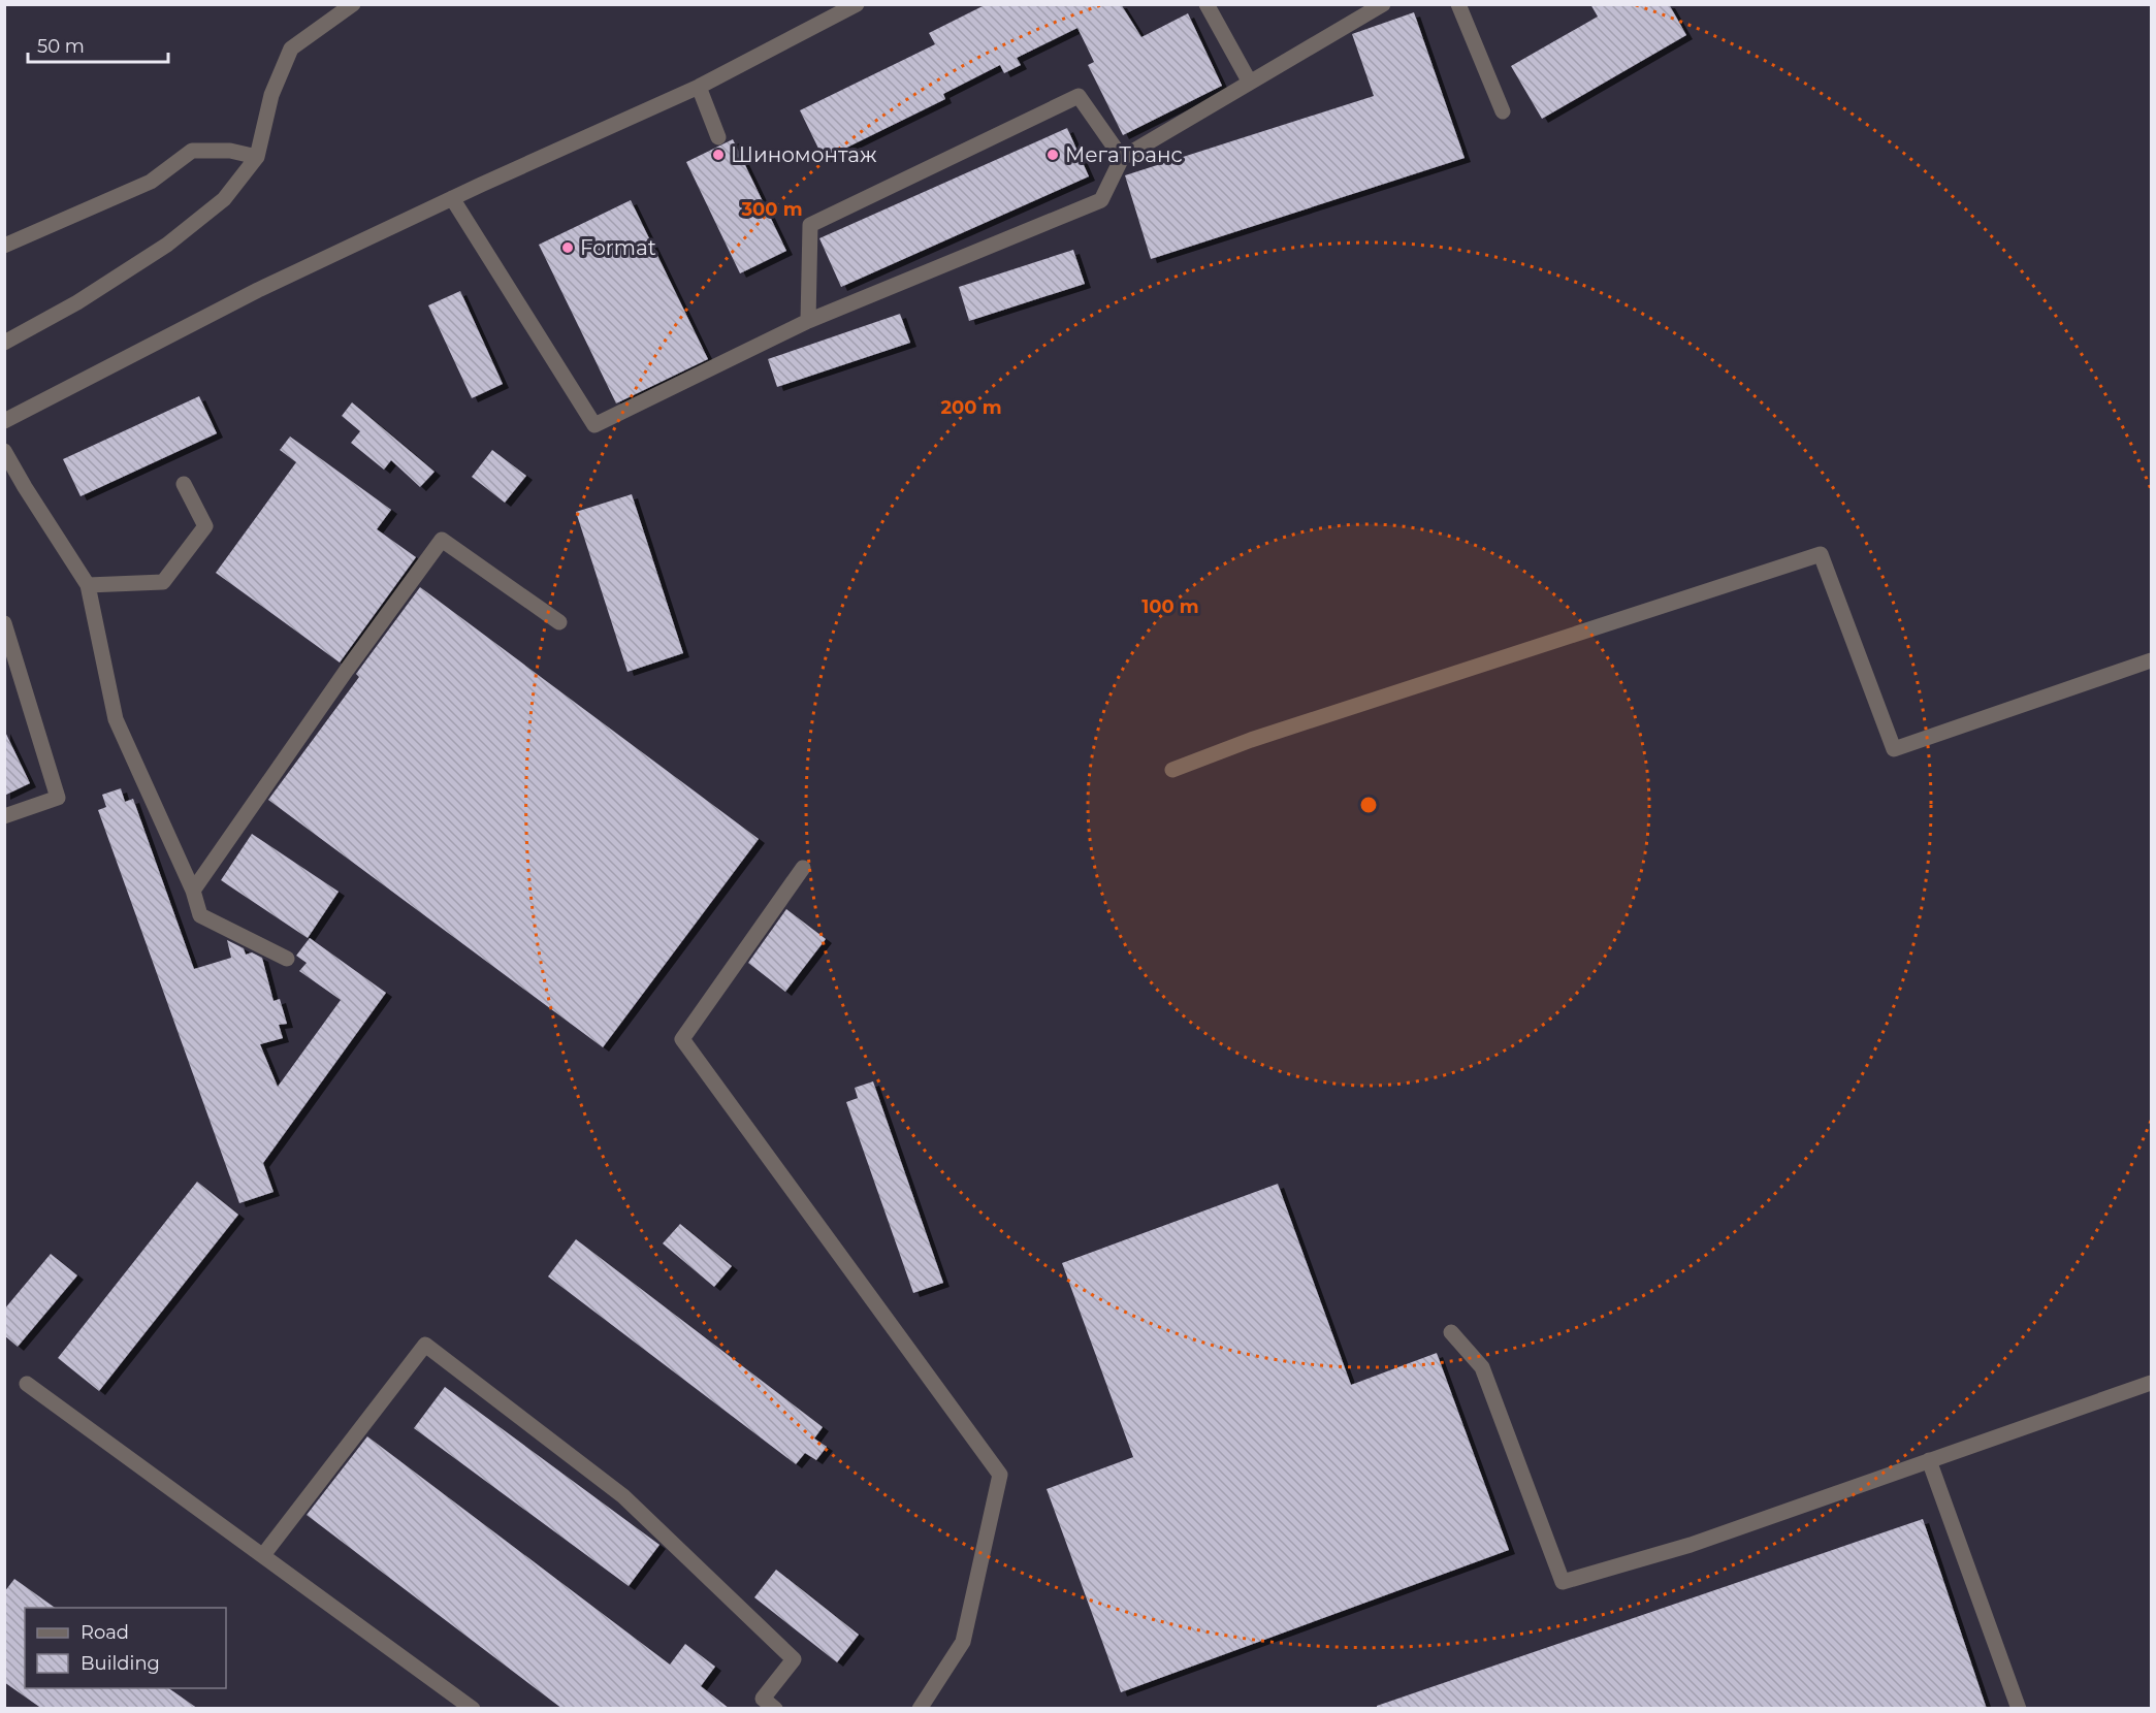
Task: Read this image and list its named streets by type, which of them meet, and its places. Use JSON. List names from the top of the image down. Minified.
{"places":["Шиномонтаж","МегаТранс","Format"],"legend":["Road","Building"],"scale_bar":"50 m","rings":["300 m","200 m","100 m"]}
